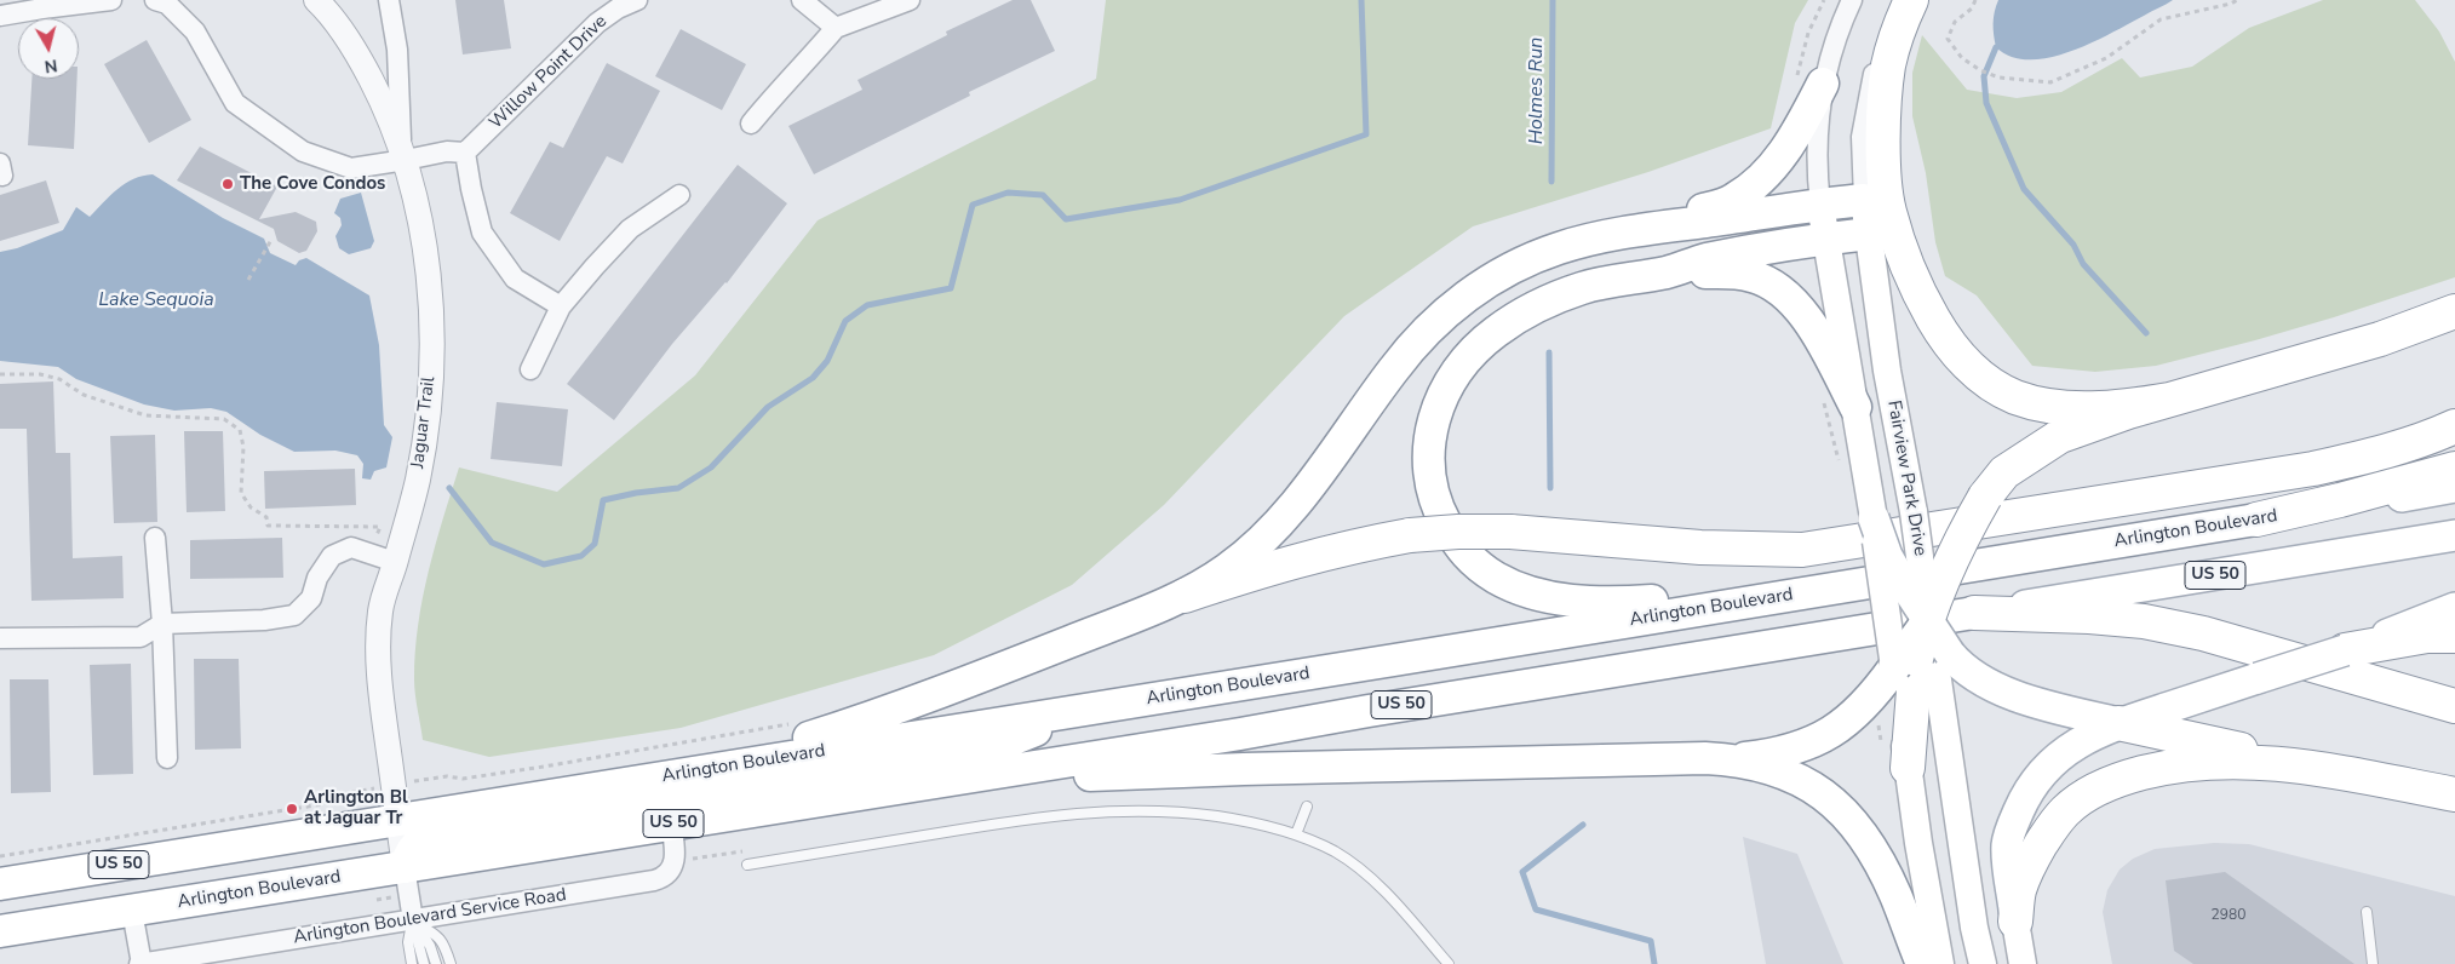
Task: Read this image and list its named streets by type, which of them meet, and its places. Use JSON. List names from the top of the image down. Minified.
{"streets":{"highway":["Arlington Boulevard","US 50"],"main road":["Fairview Park Drive"],"street":["Willow Point Drive","Jaguar Trail","Arlington Boulevard Service Road"]},"crossings":[["Jaguar Trail","Arlington Boulevard"],["Arlington Boulevard","Arlington Boulevard Service Road"]],"water":["Holmes Run","Lake Sequoia"],"places":["The Cove Condos","Arlington Bl at Jaguar Tr"],"house_numbers":["2980"],"north":"bottom"}
